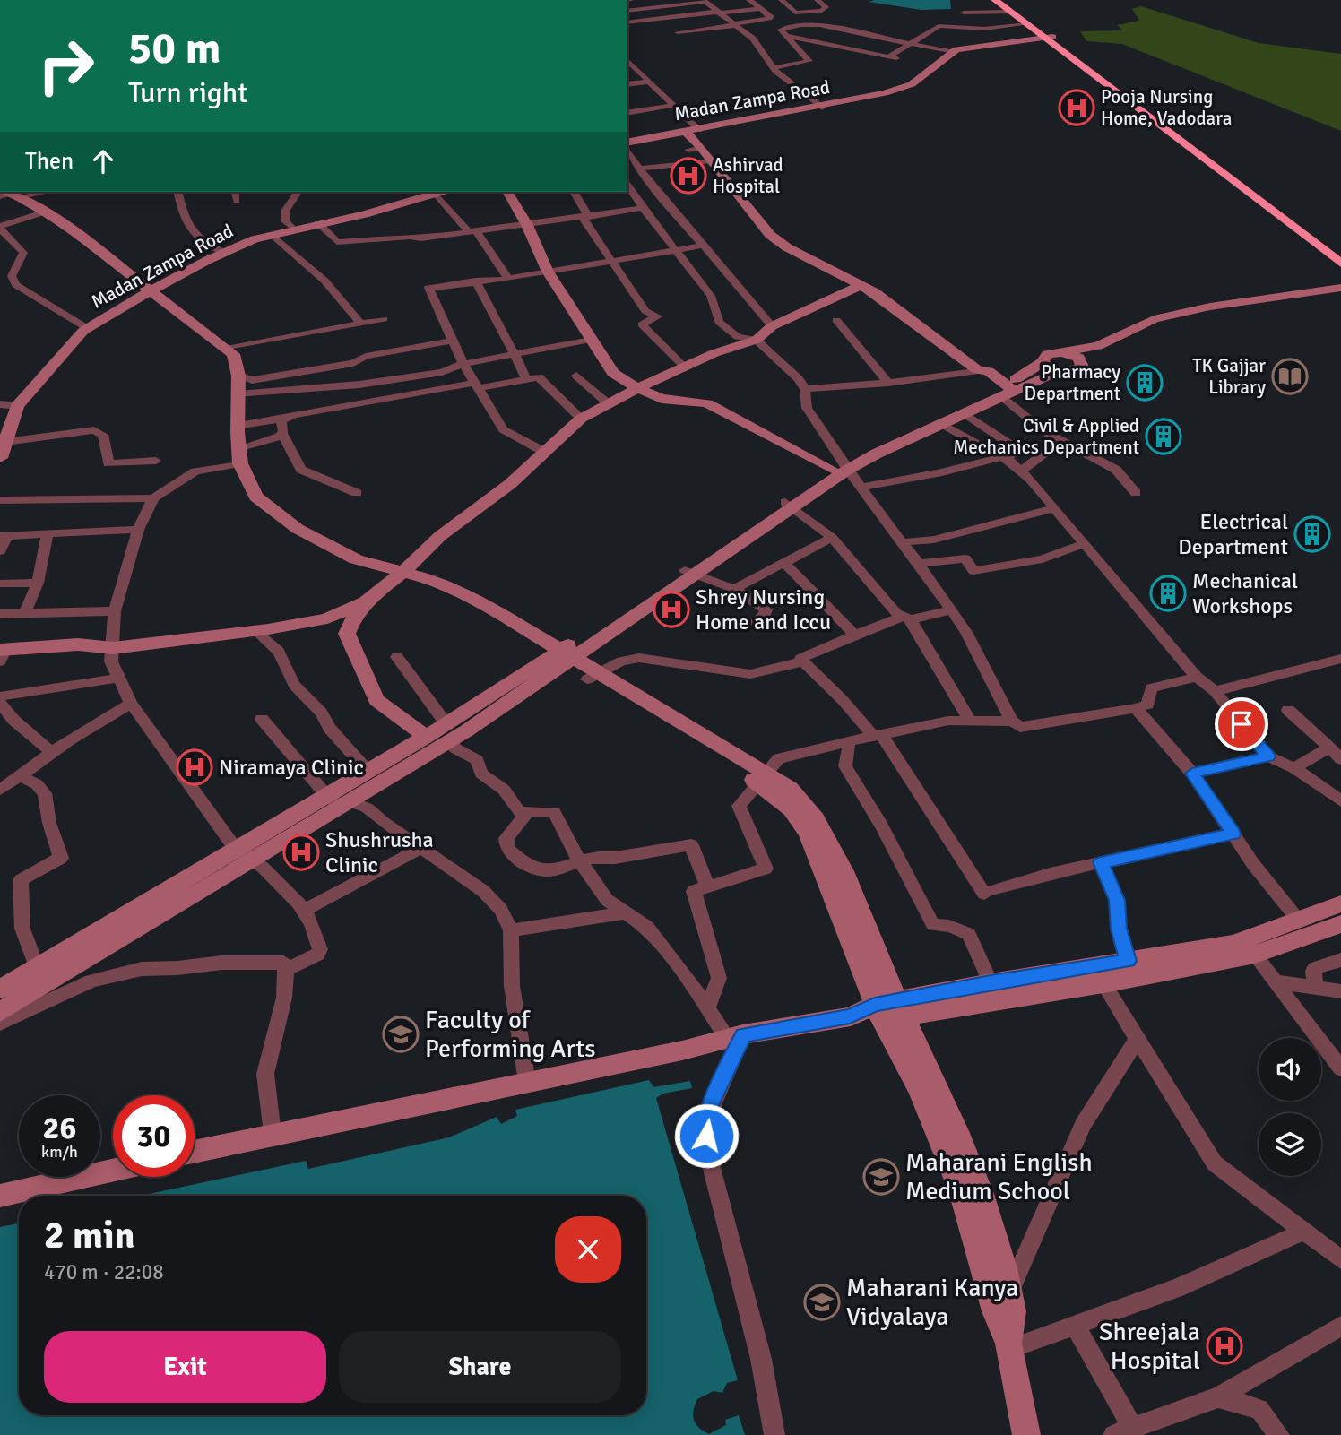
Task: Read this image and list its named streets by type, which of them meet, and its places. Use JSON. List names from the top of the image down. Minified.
{"streets":{"street":["Madan Zampa Road"]},"places":{"hospital":["Pooja Nursing Home, Vadodara","Ashirvad Hospital","Shrey Nursing Home and Iccu","Niramaya Clinic","Shushrusha Clinic","Shreejala Hospital"],"library":["TK Gajjar Library"],"building":["Pharmacy Department","Civil & Applied Mechanics Department","Electrical Department","Mechanical Workshops"],"school or university":["Faculty of Performing Arts","Maharani English Medium School","Maharani Kanya Vidyalaya"]},"page":{"turn":["50 m","Turn right"],"then":"Then","speed":"26 km/h","limit":"30","heading":["2 min","470 m · 22:08"],"buttons":["Exit","Share"]}}
